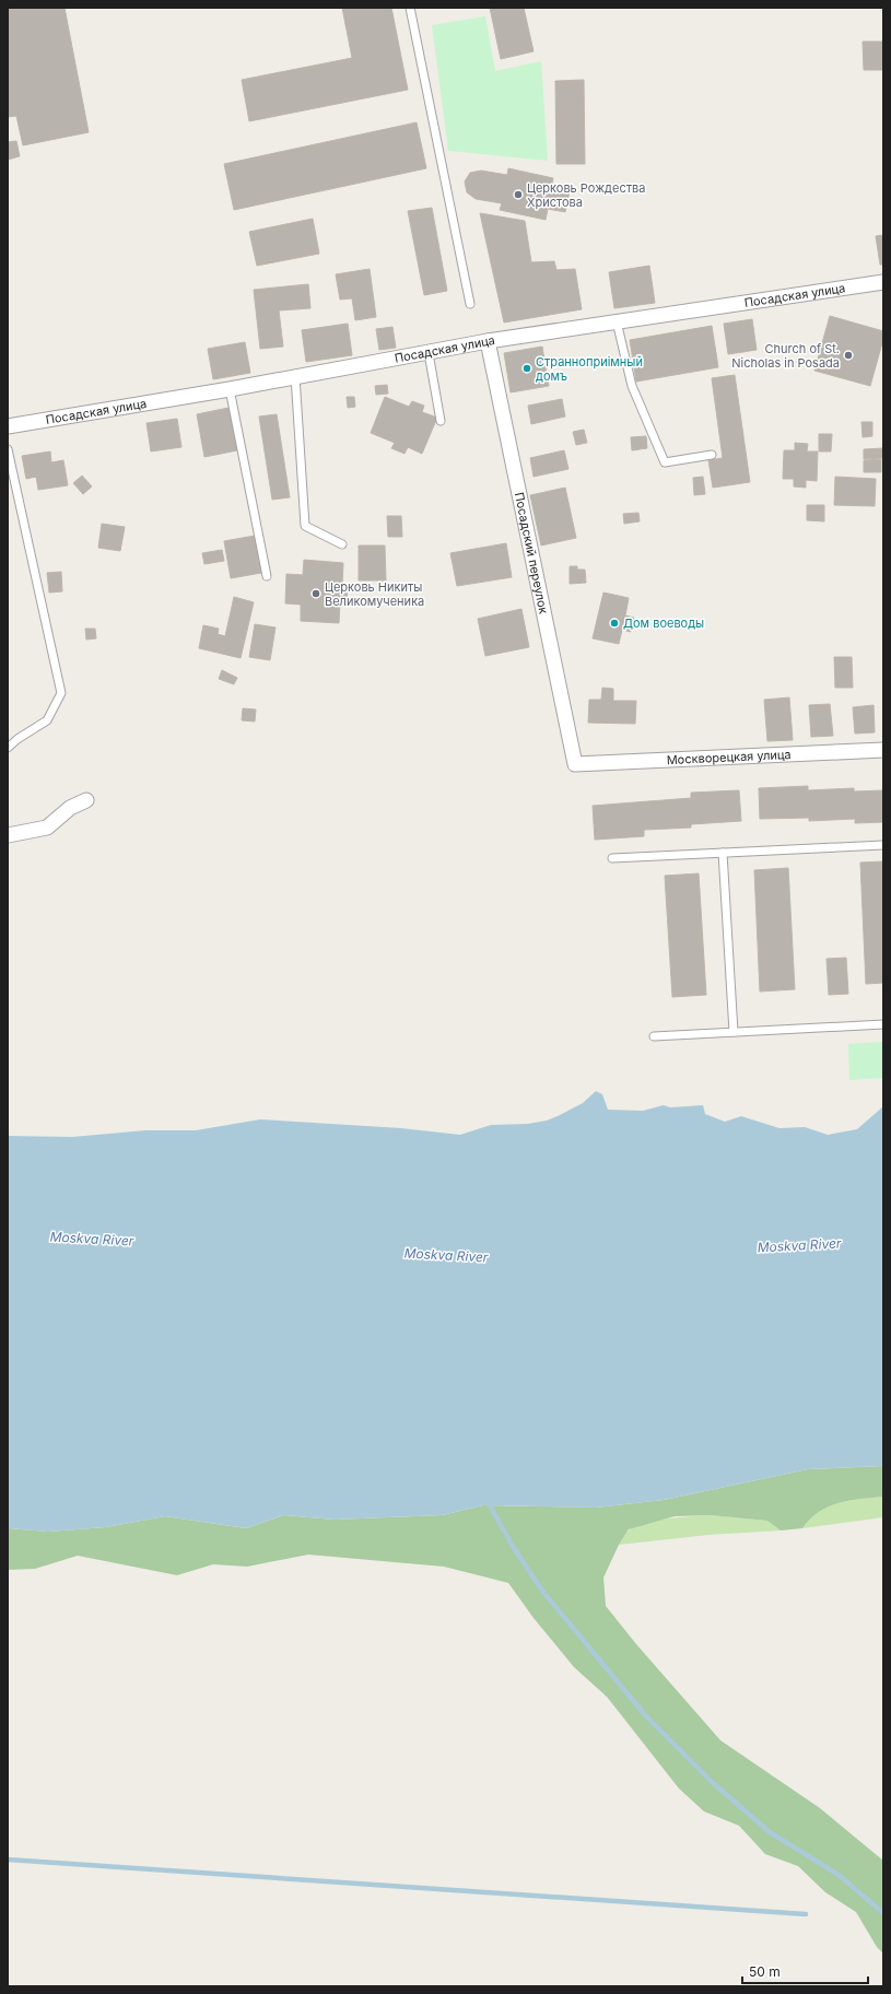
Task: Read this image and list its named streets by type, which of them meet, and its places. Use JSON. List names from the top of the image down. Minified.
{"streets":{"street":["Посадская улица","Посадский переулок","Москворецкая улица"]},"crossings":[["Посадская улица","Посадский переулок"],["Посадский переулок","Москворецкая улица"]],"water":["Moskva River"],"places":["Церковь Рождества Христова","Church of St. Nicholas in Posada","Странноприiмный домъ","Церковь Никиты Великомученика","Дом воеводы"],"scale_bar":"50 m"}
